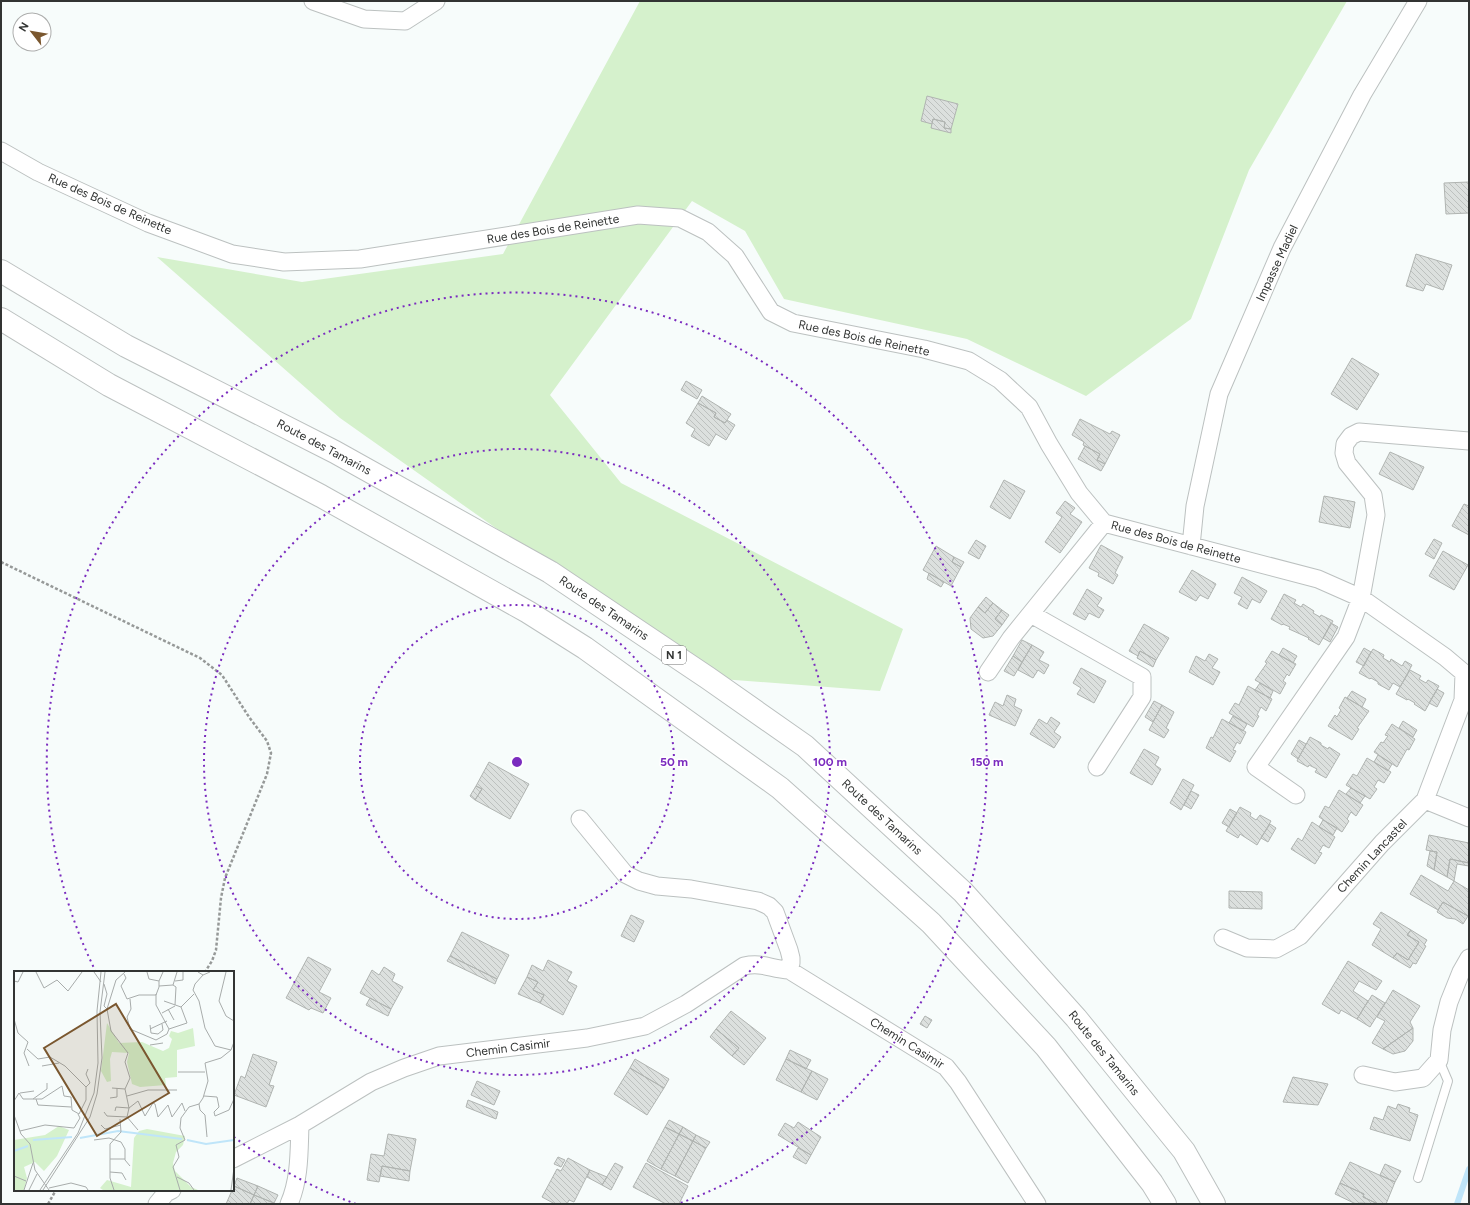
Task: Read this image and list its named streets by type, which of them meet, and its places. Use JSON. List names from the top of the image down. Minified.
{"streets":{"highway":["Route des Tamarins","N 1"],"street":["Rue des Bois de Reinette","Impasse Madiel","Chemin Lancastel","Chemin Casimir"]},"crossings":[["Rue des Bois de Reinette","Impasse Madiel"],["Rue des Bois de Reinette","Chemin Lancastel"]],"north":"top left","rings":["50 m","100 m","150 m"]}
